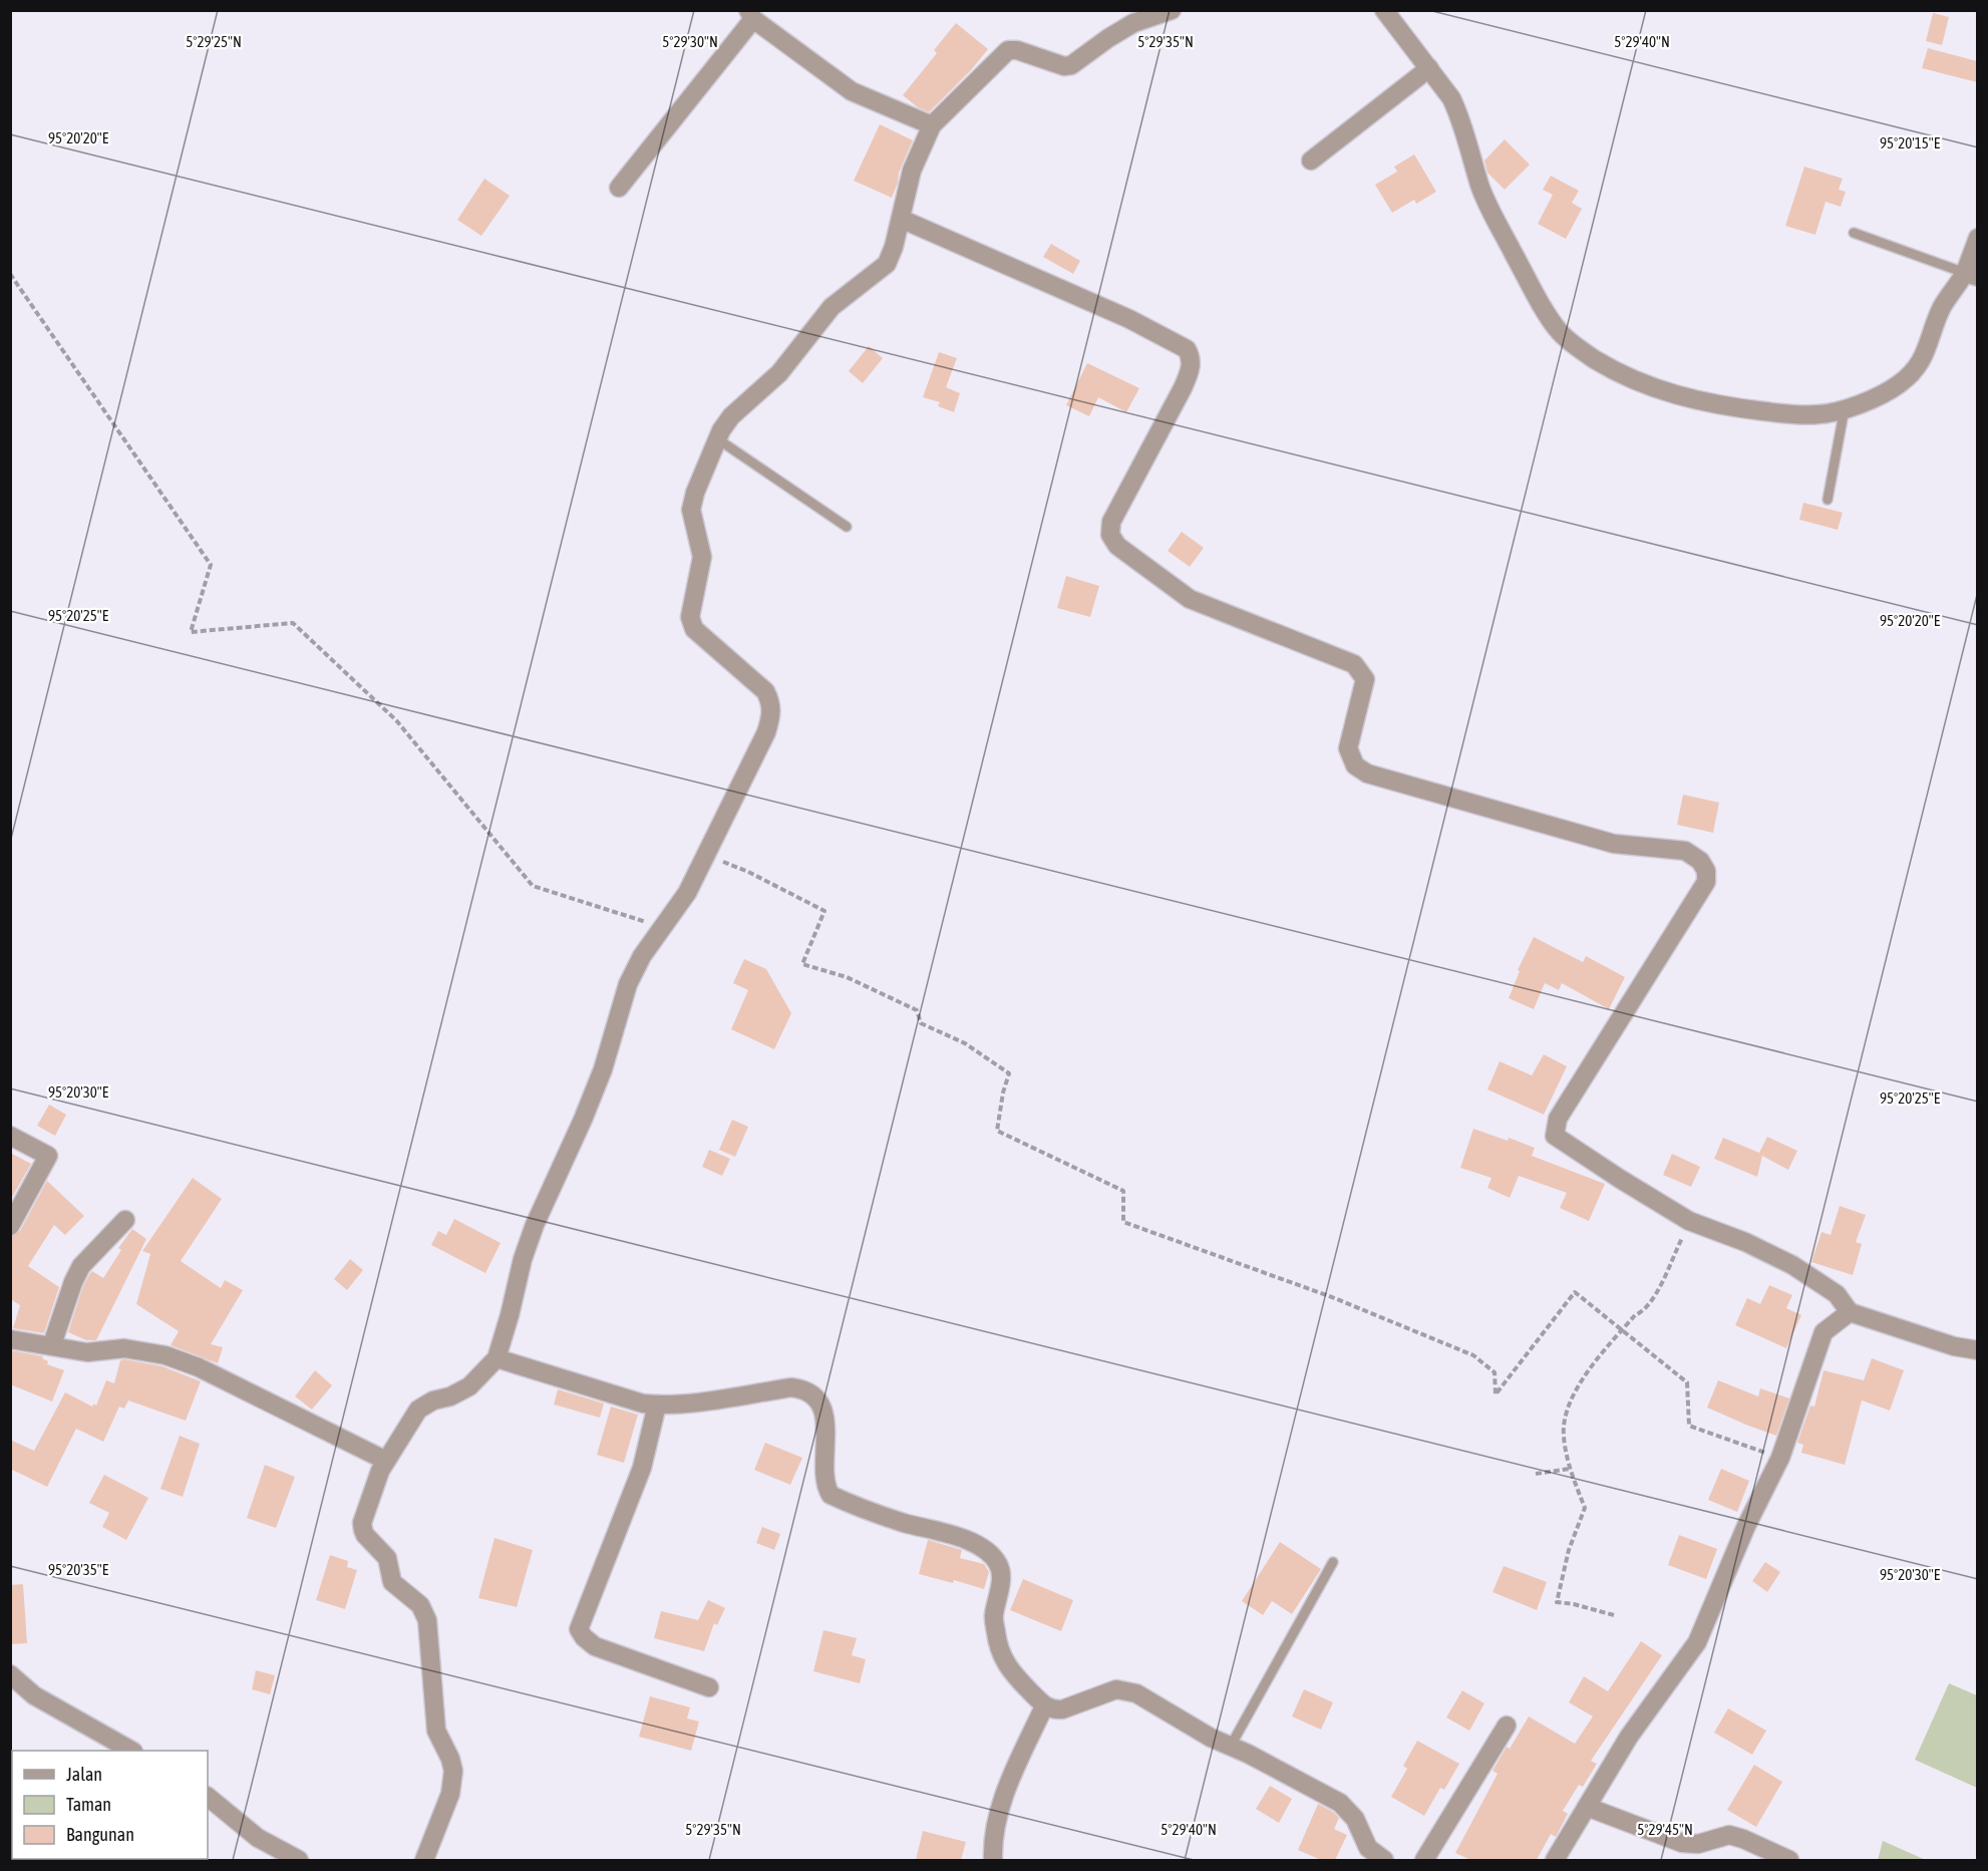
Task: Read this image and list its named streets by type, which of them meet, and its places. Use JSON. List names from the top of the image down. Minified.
{"legend":["Jalan","Taman","Bangunan"],"coordinates":["5°29'25\"N","5°29'30\"N","5°29'35\"N","5°29'40\"N","95°20'20\"E","95°20'15\"E","95°20'25\"E","95°20'30\"E","95°20'35\"E","5°29'45\"N"]}
